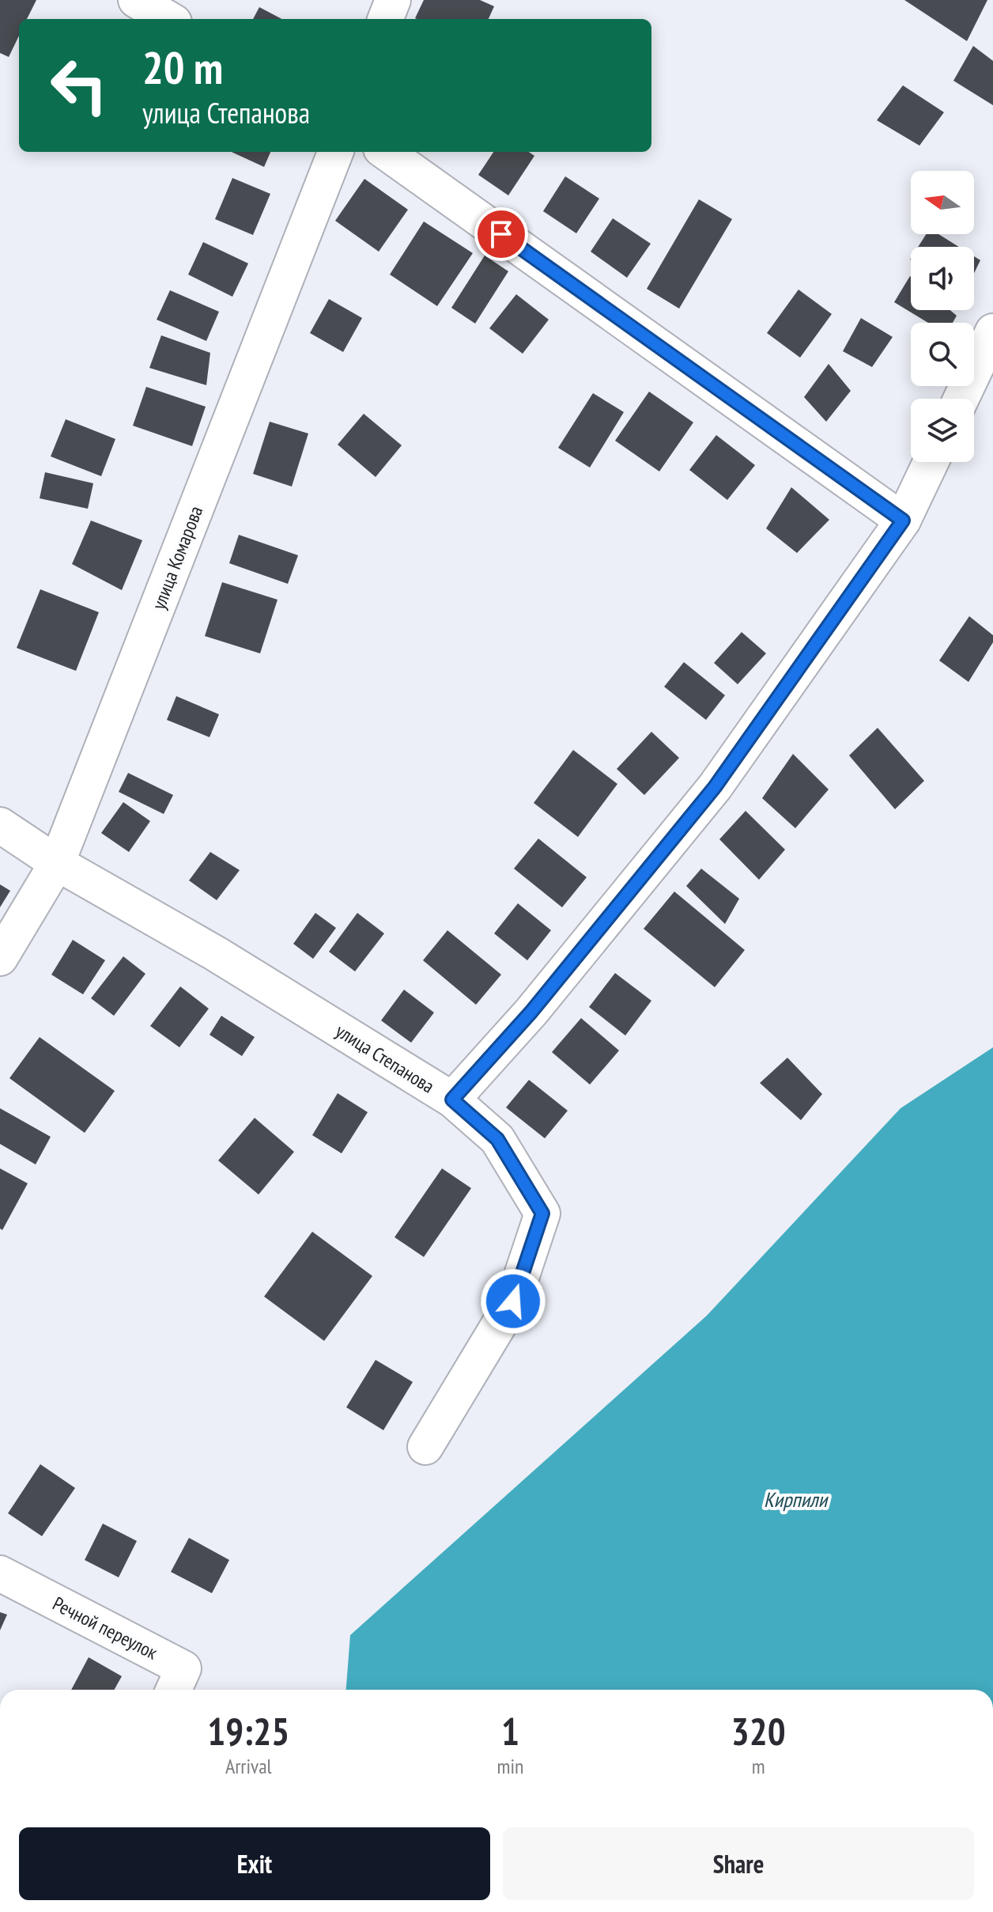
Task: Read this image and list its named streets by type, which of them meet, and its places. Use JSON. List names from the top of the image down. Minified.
{"streets":{"street":["улица Комарова","улица Степанова","Речной переулок"]},"crossings":[["улица Комарова","улица Степанова"]],"water":["Кирпили"],"north":"left","page":{"turn":["20 m","улица Степанова"],"eta":["19:25","Arrival","1","min","320","m"],"buttons":["Exit","Share"]}}
